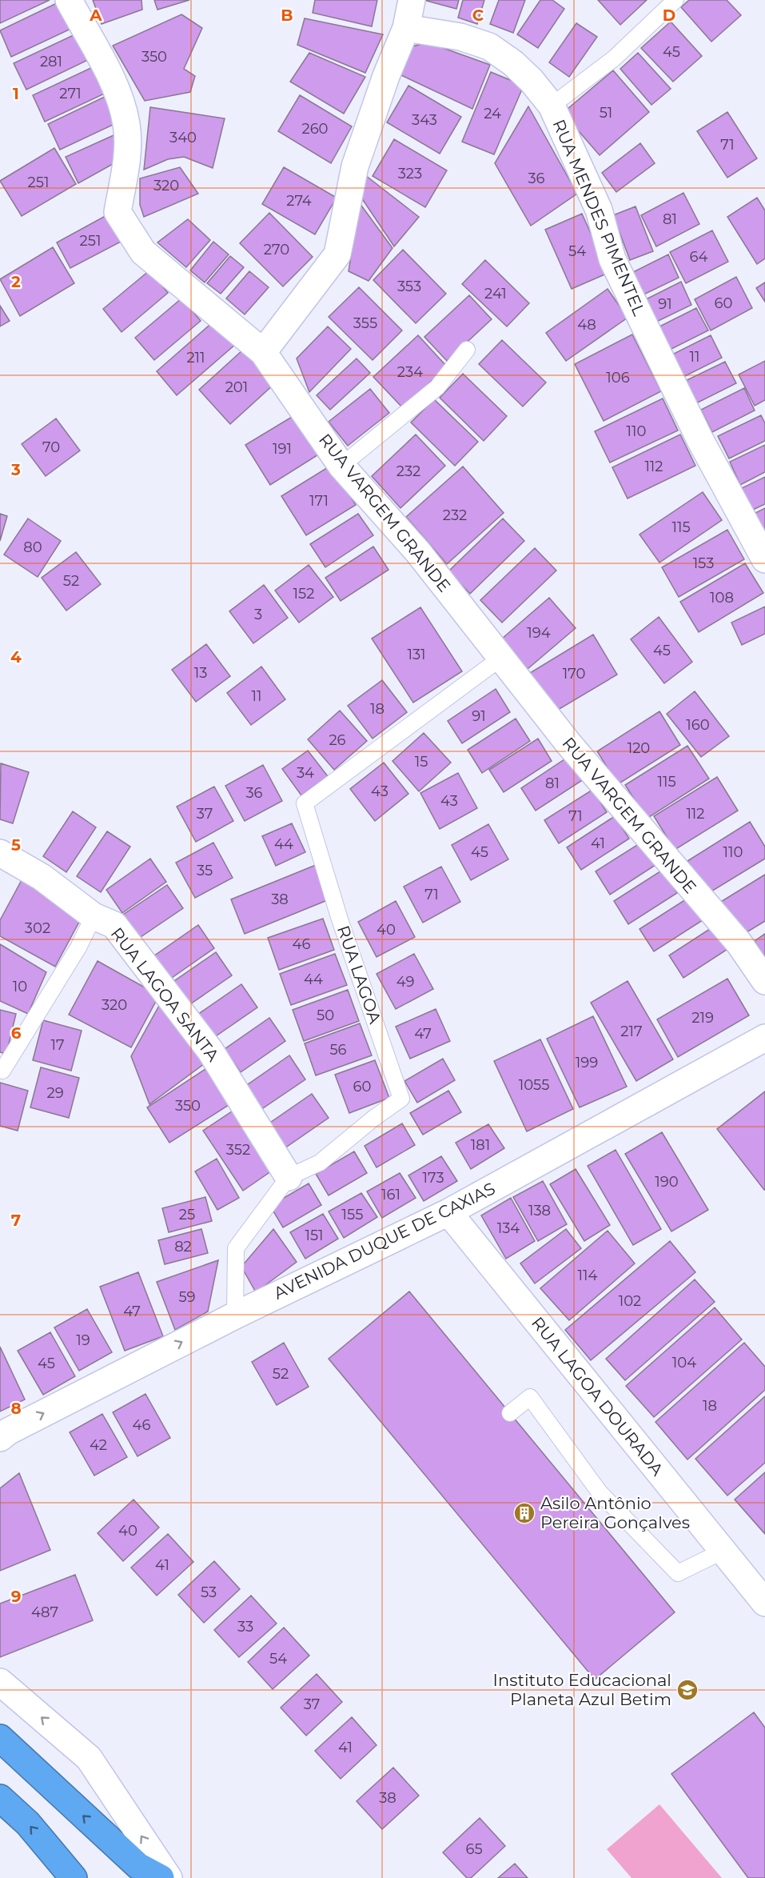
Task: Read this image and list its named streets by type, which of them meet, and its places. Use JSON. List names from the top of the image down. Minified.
{"streets":{"street":["RUA MENDES PIMENTEL","RUA VARGEM GRANDE","RUA LAGOA SANTA","AVENIDA DUQUE DE CAXIAS","RUA LAGOA DOURADA"],"lane":["RUA LAGOA"]},"crossings":[["RUA VARGEM GRANDE","RUA LAGOA"],["RUA LAGOA","RUA LAGOA SANTA"],["RUA LAGOA","AVENIDA DUQUE DE CAXIAS"],["AVENIDA DUQUE DE CAXIAS","RUA LAGOA DOURADA"]],"places":{"building":["Asilo Antônio Pereira Gonçalves"],"school or university":["Instituto Educacional Planeta Azul Betim"]},"house_numbers":["45","350","281","271","51","24","343","260","340","71","323","36","251","320","274","81","251","270","54","64","353","241","60","91","355","48","11","211","234","106","201","110","70","191","112","232","171","232","115","80","153","52","152","108","3","194","45","131","13","170","11","18","91","160","26","120","15","34","115","81","43","36","43","37","112","71","41","44","45","110","35","71","38","302","40","46","44","49","10","320","50","219","217","47","17","56","199","1055","60","29","350","181","352","173","190","161","138","25","155","134","151","82","114","59","102","47","19","104","45","52","18","46","42","40","41","53","487","33","54","37","41","38","65"],"grid":{"columns":["A","B","C","D"],"rows":["1","2","3","4","5","6","7","8","9"]}}
